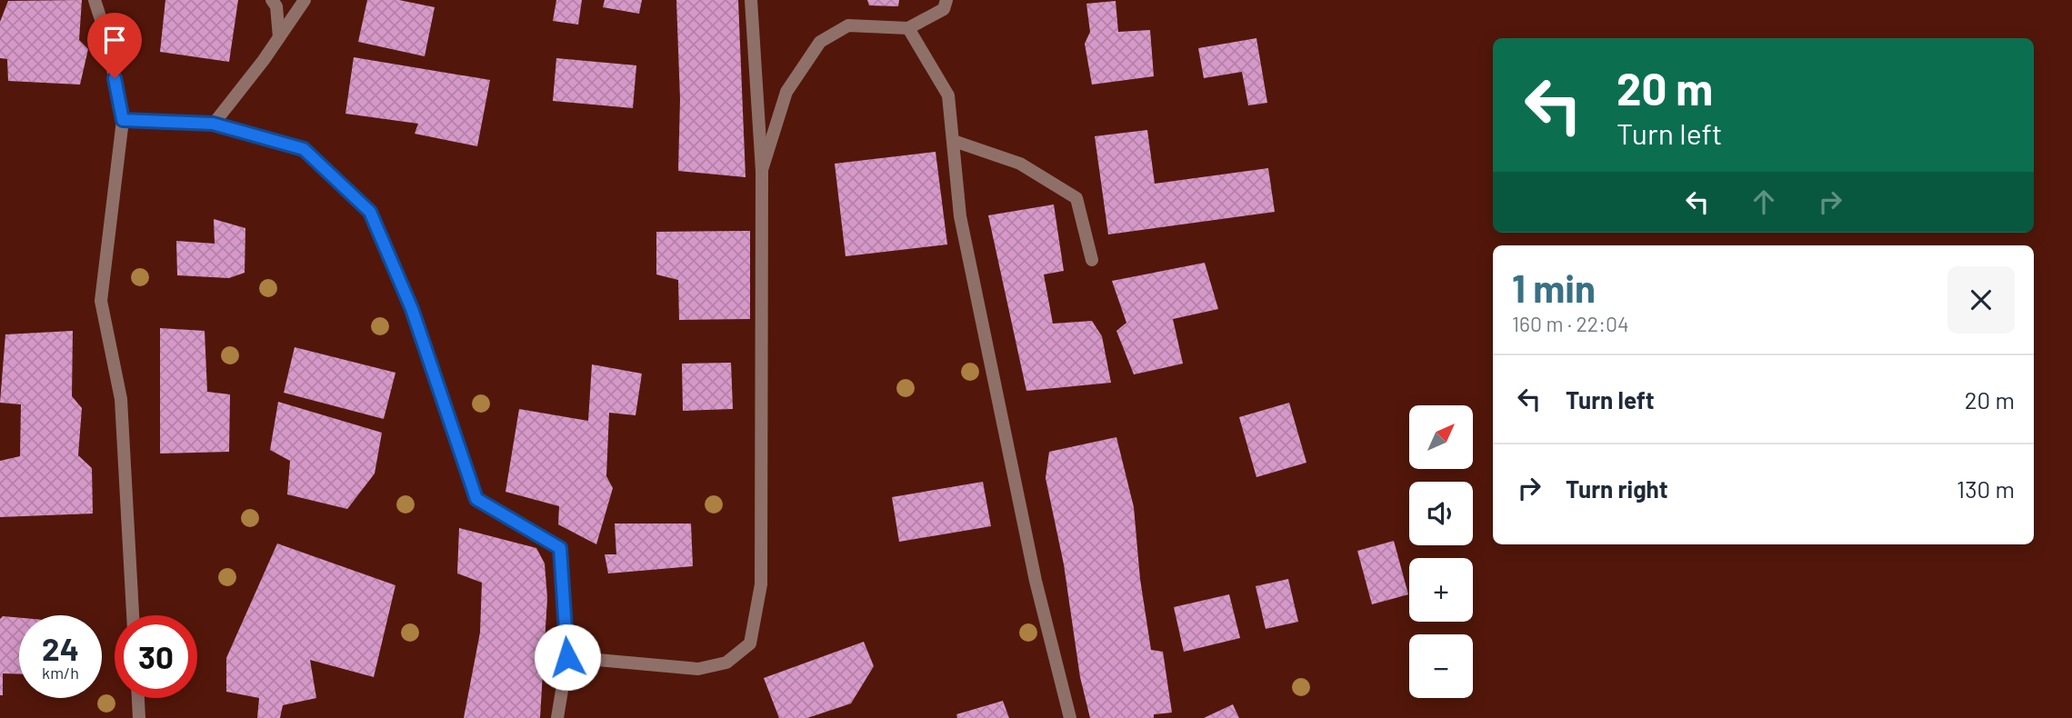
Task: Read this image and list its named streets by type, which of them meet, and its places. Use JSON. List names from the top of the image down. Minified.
{"north":"top right","page":{"turn":["20 m","Turn left"],"heading":["1 min","160 m · 22:04"],"list":[{"name":"Turn left","value":"20 m"},{"name":"Turn right","value":"130 m"}],"map_buttons":["+","−"],"speed":"24 km/h","limit":"30"}}
